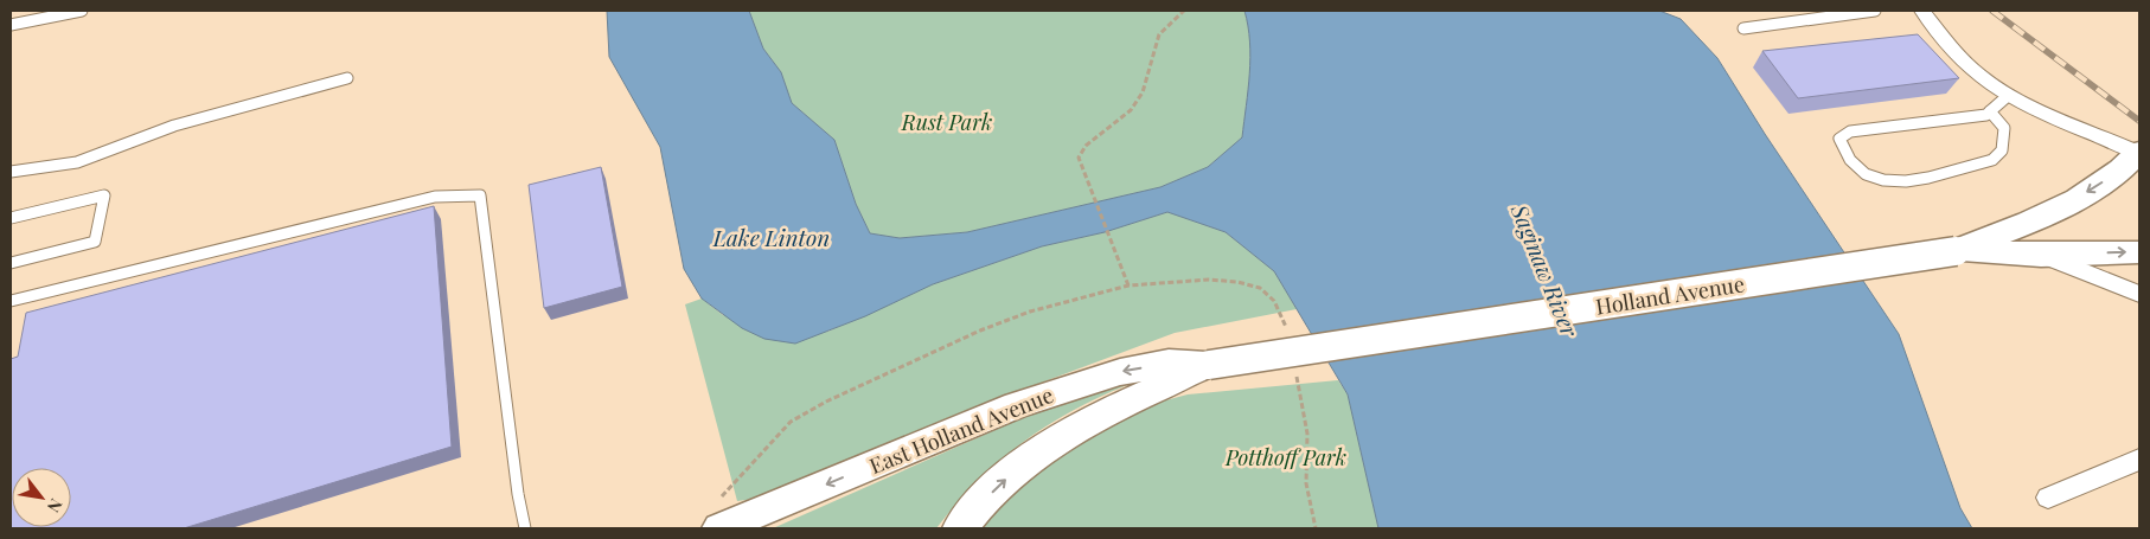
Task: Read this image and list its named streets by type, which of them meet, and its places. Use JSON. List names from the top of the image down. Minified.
{"streets":{"main road":["Holland Avenue","East Holland Avenue"]},"crossings":[["Holland Avenue","East Holland Avenue"]],"water":["Lake Linton","Saginaw River"],"parks":["Rust Park","Potthoff Park"],"north":"bottom right"}
